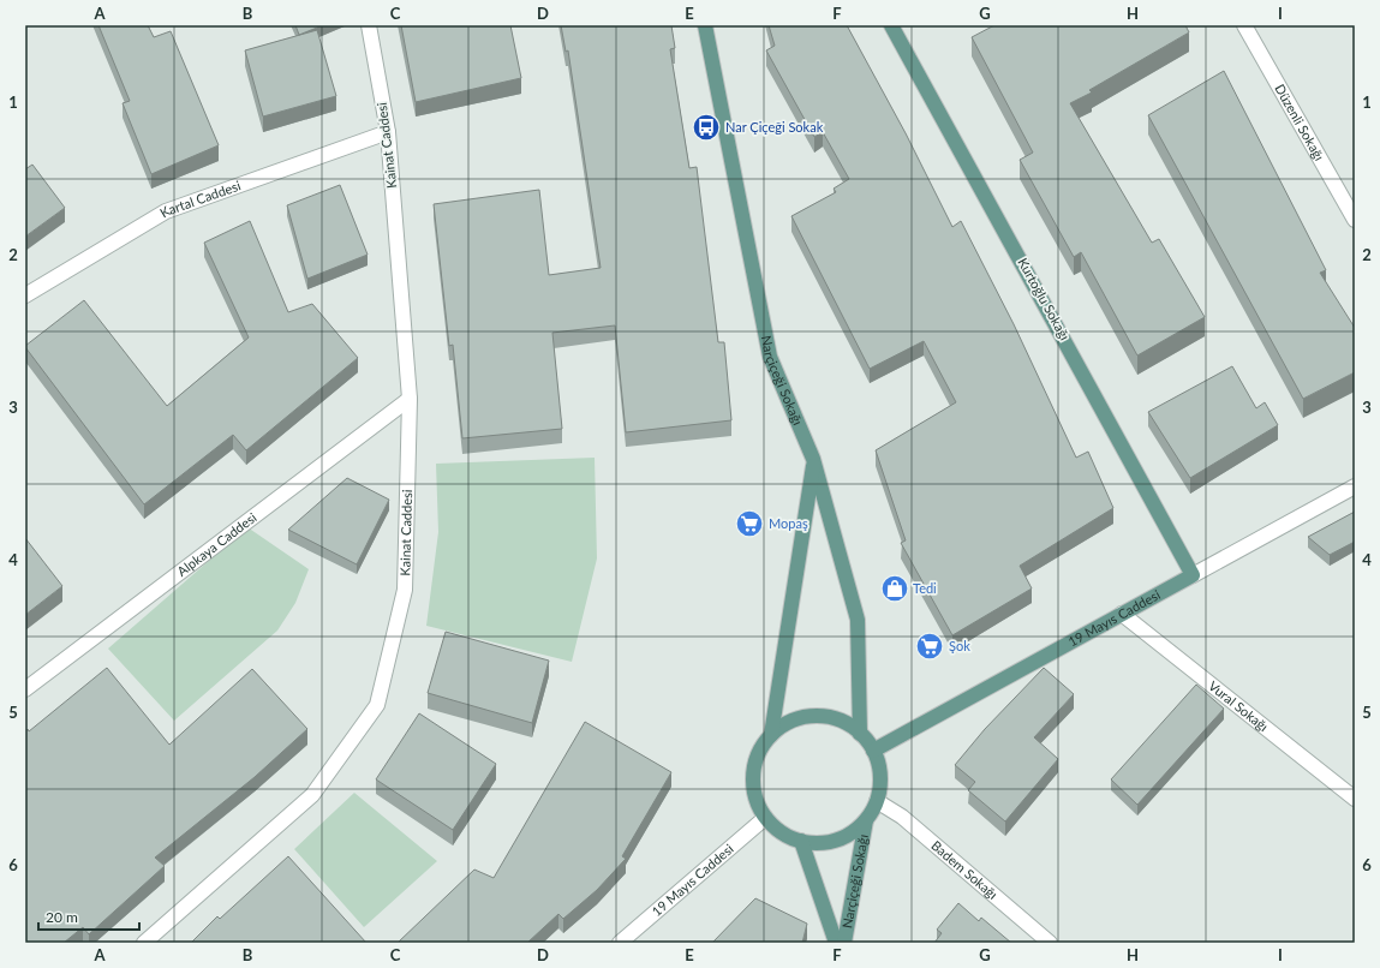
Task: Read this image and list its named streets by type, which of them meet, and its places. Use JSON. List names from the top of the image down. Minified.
{"streets":{"main road":["Kurtoğlu Sokağı","Narçiçeği Sokağı","19 Mayıs Caddesi"],"street":["Düzenli Sokağı","Kainat Caddesi","Kartal Caddesi","Alpkaya Caddesi","Vural Sokağı","Badem Sokağı"]},"crossings":[["Kainat Caddesi","Kartal Caddesi"],["Kainat Caddesi","Alpkaya Caddesi"],["Kurtoğlu Sokağı","19 Mayıs Caddesi"],["Narçiçeği Sokağı","19 Mayıs Caddesi"],["Narçiçeği Sokağı","Badem Sokağı"],["19 Mayıs Caddesi","Vural Sokağı"],["19 Mayıs Caddesi","Badem Sokağı"]],"places":{"bus stop":["Nar Çiçeği Sokak"],"supermarket":["Mopaş","Şok"],"shop":["Tedi"]},"scale_bar":"20 m","grid":{"columns":["A","B","C","D","E","F","G","H","I"],"rows":["1","2","3","4","5","6"]}}
